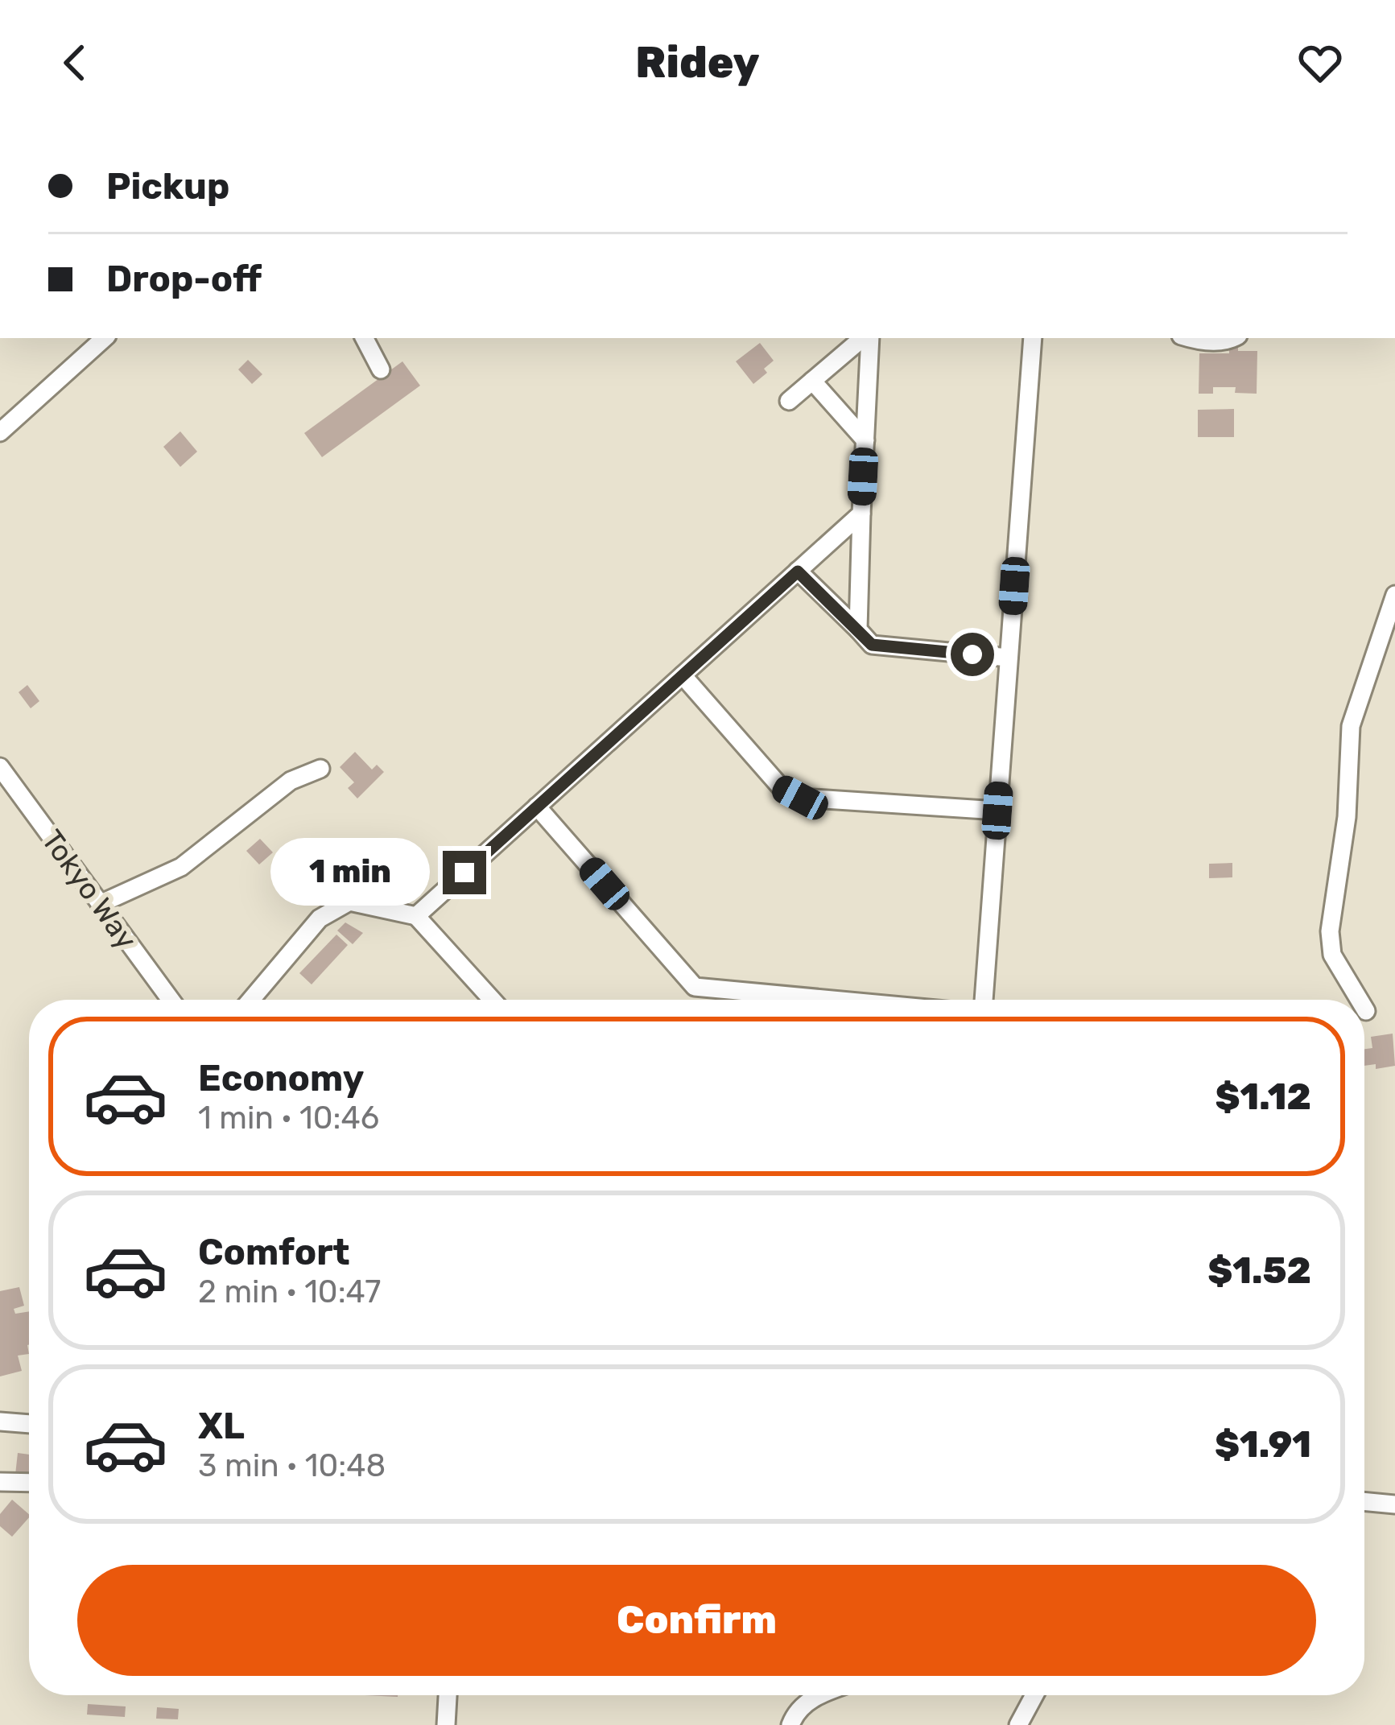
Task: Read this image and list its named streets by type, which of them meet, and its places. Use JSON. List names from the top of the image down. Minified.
{"streets":{"street":["Tokyo Way"]},"page":{"header":"Ridey","banner":["Pickup","Drop-off"],"bubble":"1 min","list":[{"name":"Economy","note":"1 min · 10:46","value":"$1.12"},{"name":"Comfort","note":"2 min · 10:47","value":"$1.52"},{"name":"XL","note":"3 min · 10:48","value":"$1.91"}],"buttons":"Confirm"}}
